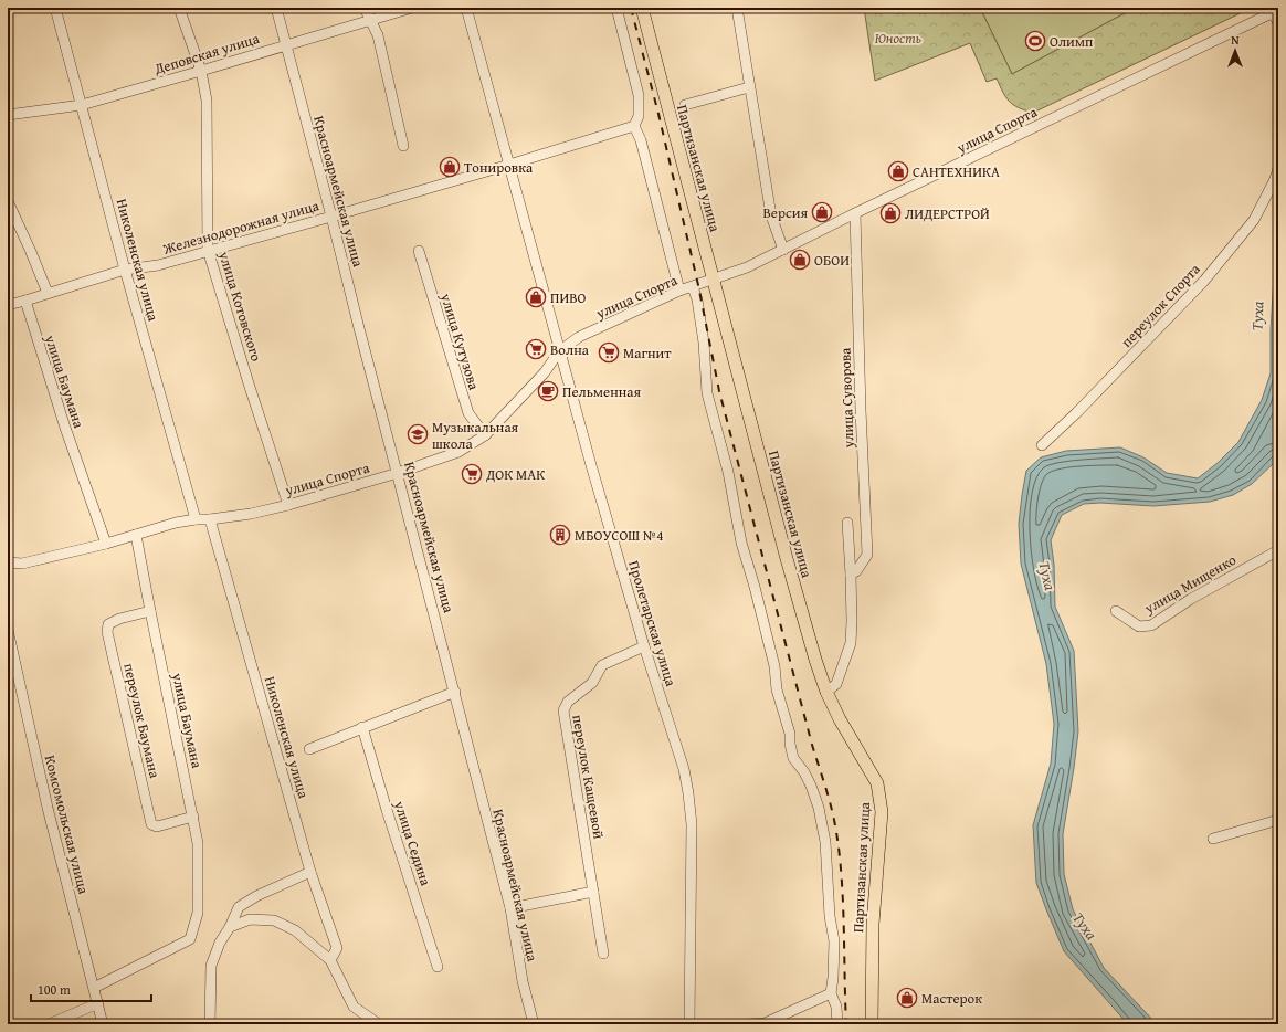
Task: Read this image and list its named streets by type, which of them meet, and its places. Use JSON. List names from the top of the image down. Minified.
{"streets":{"main road":["Партизанская улица"],"street":["Деповская улица","улица Спорта","Красноармейская улица","Железнодорожная улица","Николенская улица","переулок Спорта","улица Котовского","улица Кутузова","улица Баумана","улица Суворова","улица Мищенко","Пролетарская улица","переулок Баумана","переулок Кащеевой","Комсомольская улица","улица Седина"]},"crossings":[["Деповская улица","Красноармейская улица"],["Деповская улица","Николенская улица"],["Деповская улица","улица Котовского"],["улица Спорта","Партизанская улица"],["улица Спорта","Красноармейская улица"],["улица Спорта","Николенская улица"],["улица Спорта","улица Котовского"],["улица Спорта","улица Кутузова"],["улица Спорта","улица Баумана"],["улица Спорта","улица Суворова"],["улица Спорта","Пролетарская улица"],["Красноармейская улица","Железнодорожная улица"],["Железнодорожная улица","Николенская улица"],["Железнодорожная улица","улица Котовского"],["Железнодорожная улица","улица Баумана"],["Железнодорожная улица","Пролетарская улица"],["улица Баумана","переулок Баумана"],["улица Баумана","Комсомольская улица"],["Пролетарская улица","переулок Кащеевой"]],"water":["Туха"],"parks":["Юность"],"places":{"sports":["Олимп"],"shop":["Тонировка","САНТЕХНИКА","Версия","ЛИДЕРСТРОЙ","ОБОИ","ПИВО","Мастерок"],"supermarket":["Волна","Магнит","ДОК МАК"],"cafe":["Пельменная"],"school or university":["Музыкальная школа"],"building":["МБОУСОШ №4"]},"scale_bar":"100 m","north":"top"}
